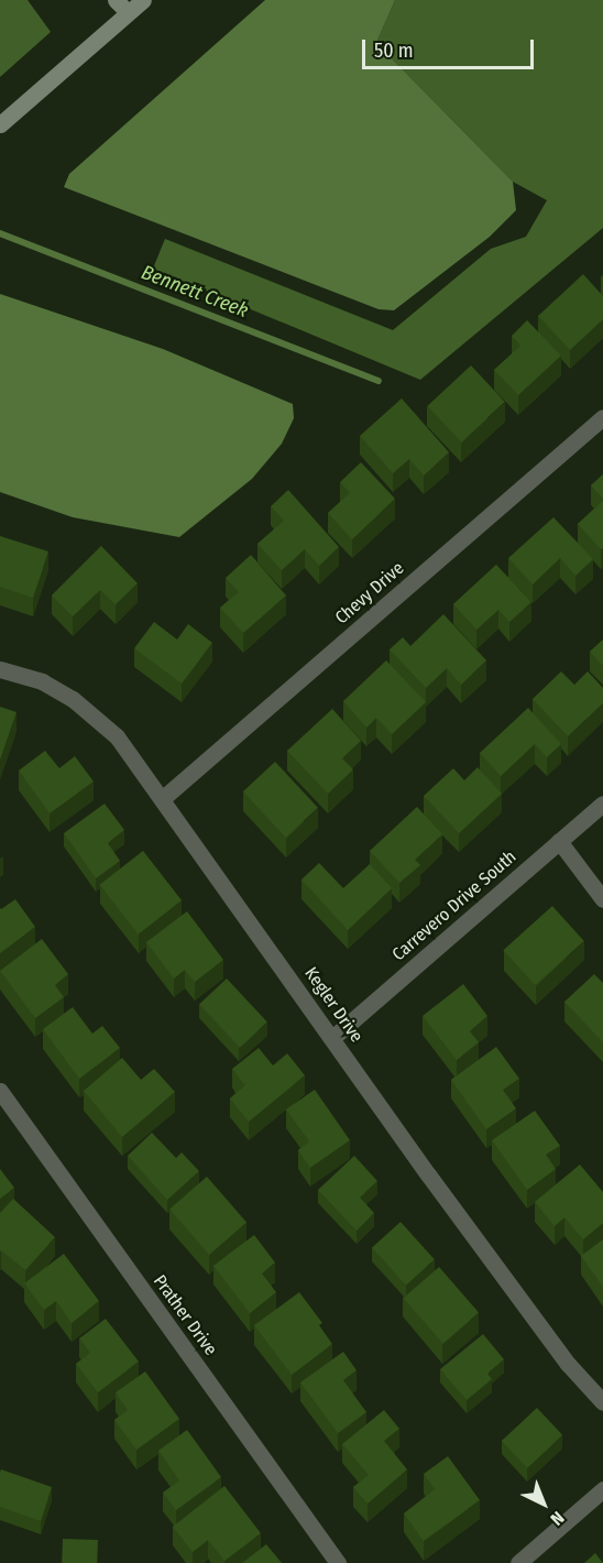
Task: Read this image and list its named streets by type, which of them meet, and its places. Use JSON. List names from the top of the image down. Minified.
{"streets":{"street":["Chevy Drive","Carrevero Drive South","Kegler Drive","Prather Drive"]},"crossings":[["Chevy Drive","Kegler Drive"],["Carrevero Drive South","Kegler Drive"]],"water":["Bennett Creek"],"scale_bar":"50 m","north":"bottom right"}
